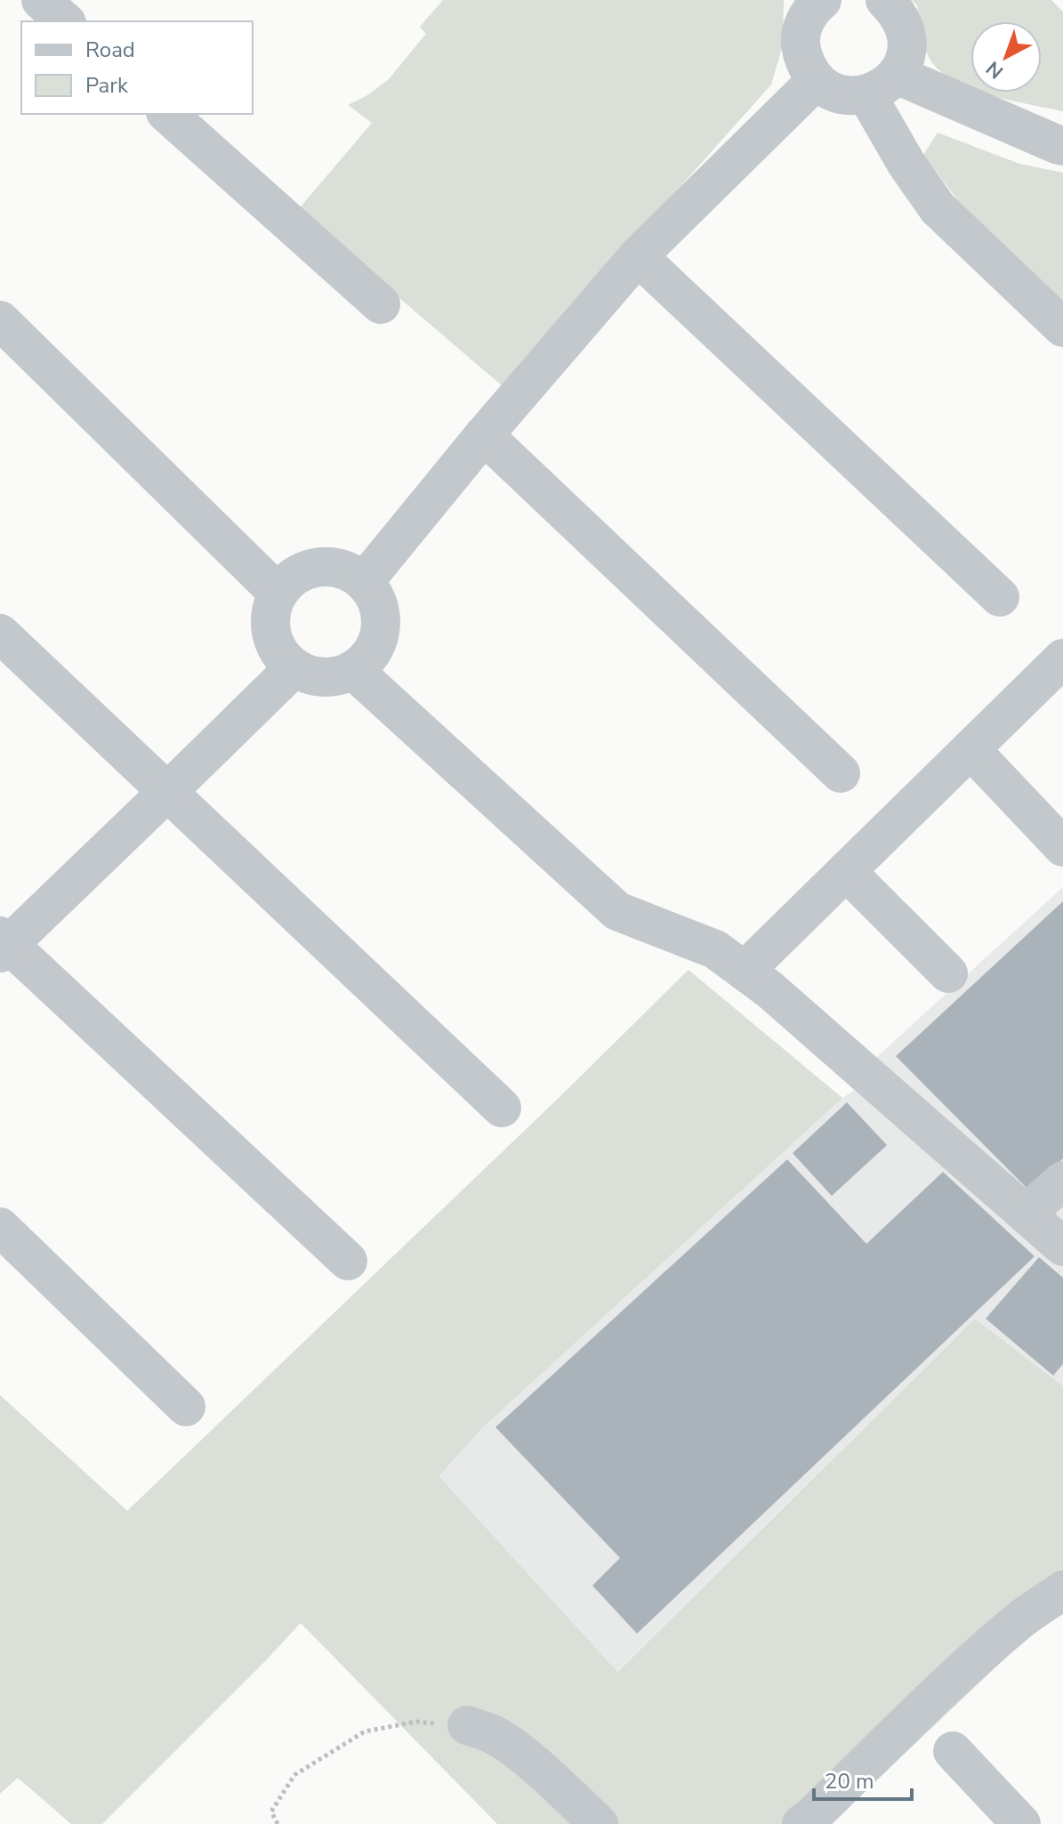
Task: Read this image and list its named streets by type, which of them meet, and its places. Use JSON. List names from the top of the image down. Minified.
{"legend":["Road","Park"],"scale_bar":"20 m","north":"bottom left"}
